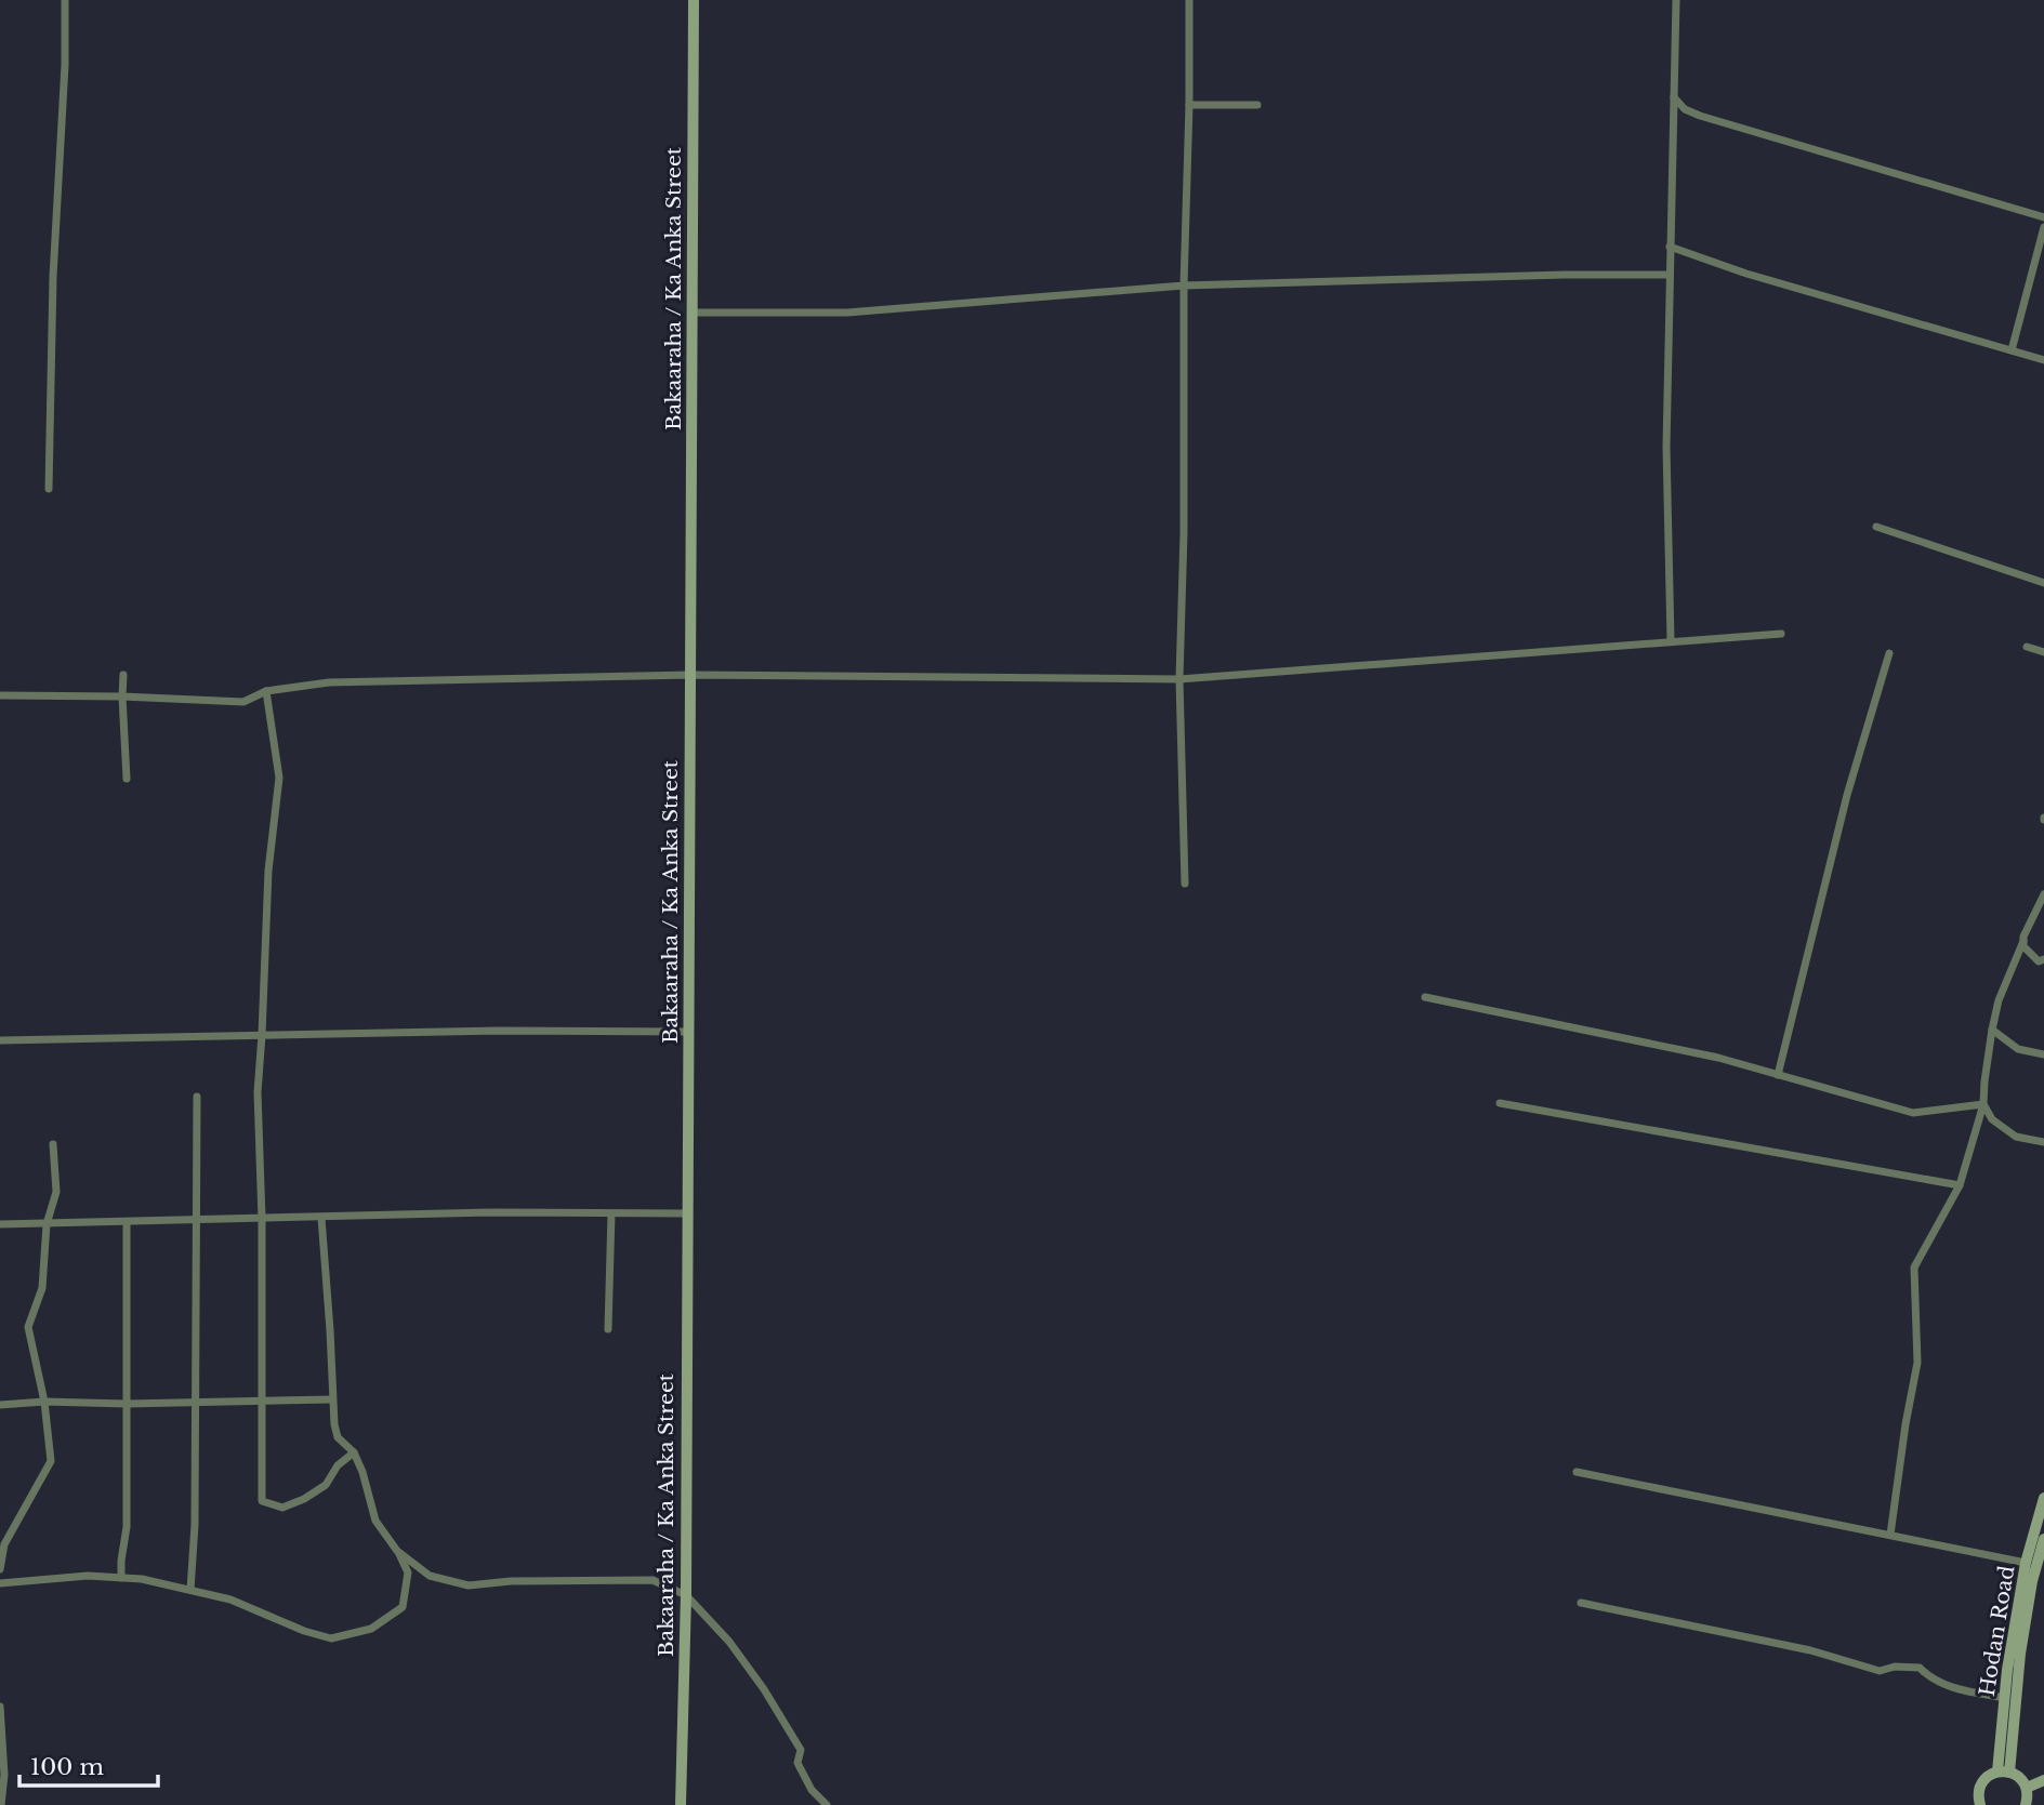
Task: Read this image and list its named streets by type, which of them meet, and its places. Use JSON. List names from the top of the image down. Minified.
{"streets":{"street":["Bakaaraha / Ka Anka Street","Hodan Road"]},"scale_bar":"100 m"}
